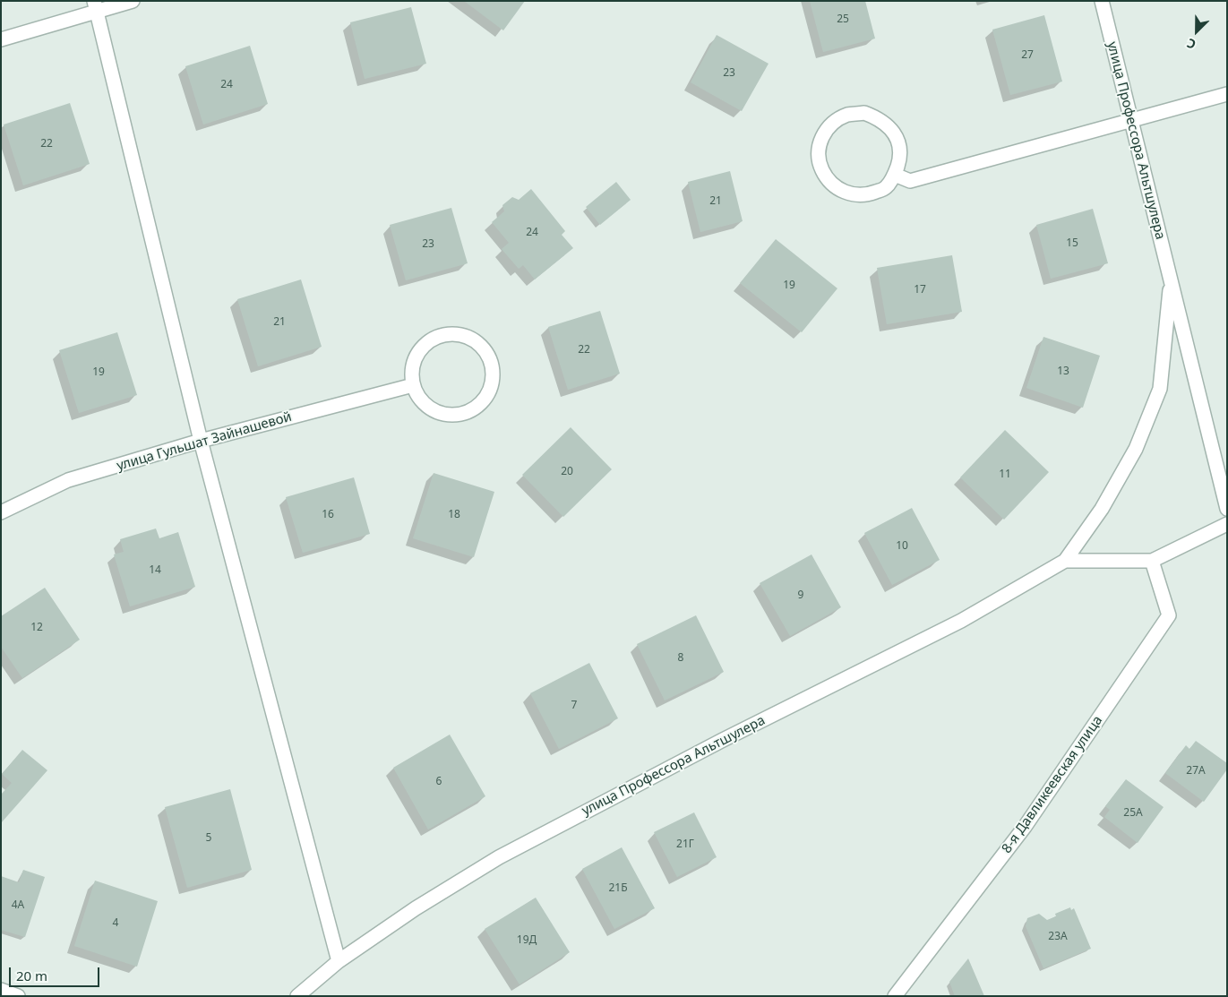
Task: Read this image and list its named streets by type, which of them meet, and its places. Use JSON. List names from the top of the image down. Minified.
{"streets":{"street":["улица Профессора Альтшулера","улица Гульшат Зайнашевой","8-я Давликеевская улица"]},"house_numbers":["25","27","23","24","22","21","24","15","23","19","17","21","22","13","19","20","11","16","18","10","14","9","12","8","7","27А","6","25А","5","21Г","21Б","4А","4","23А","19Д"],"scale_bar":"20 m","north":"bottom left"}
